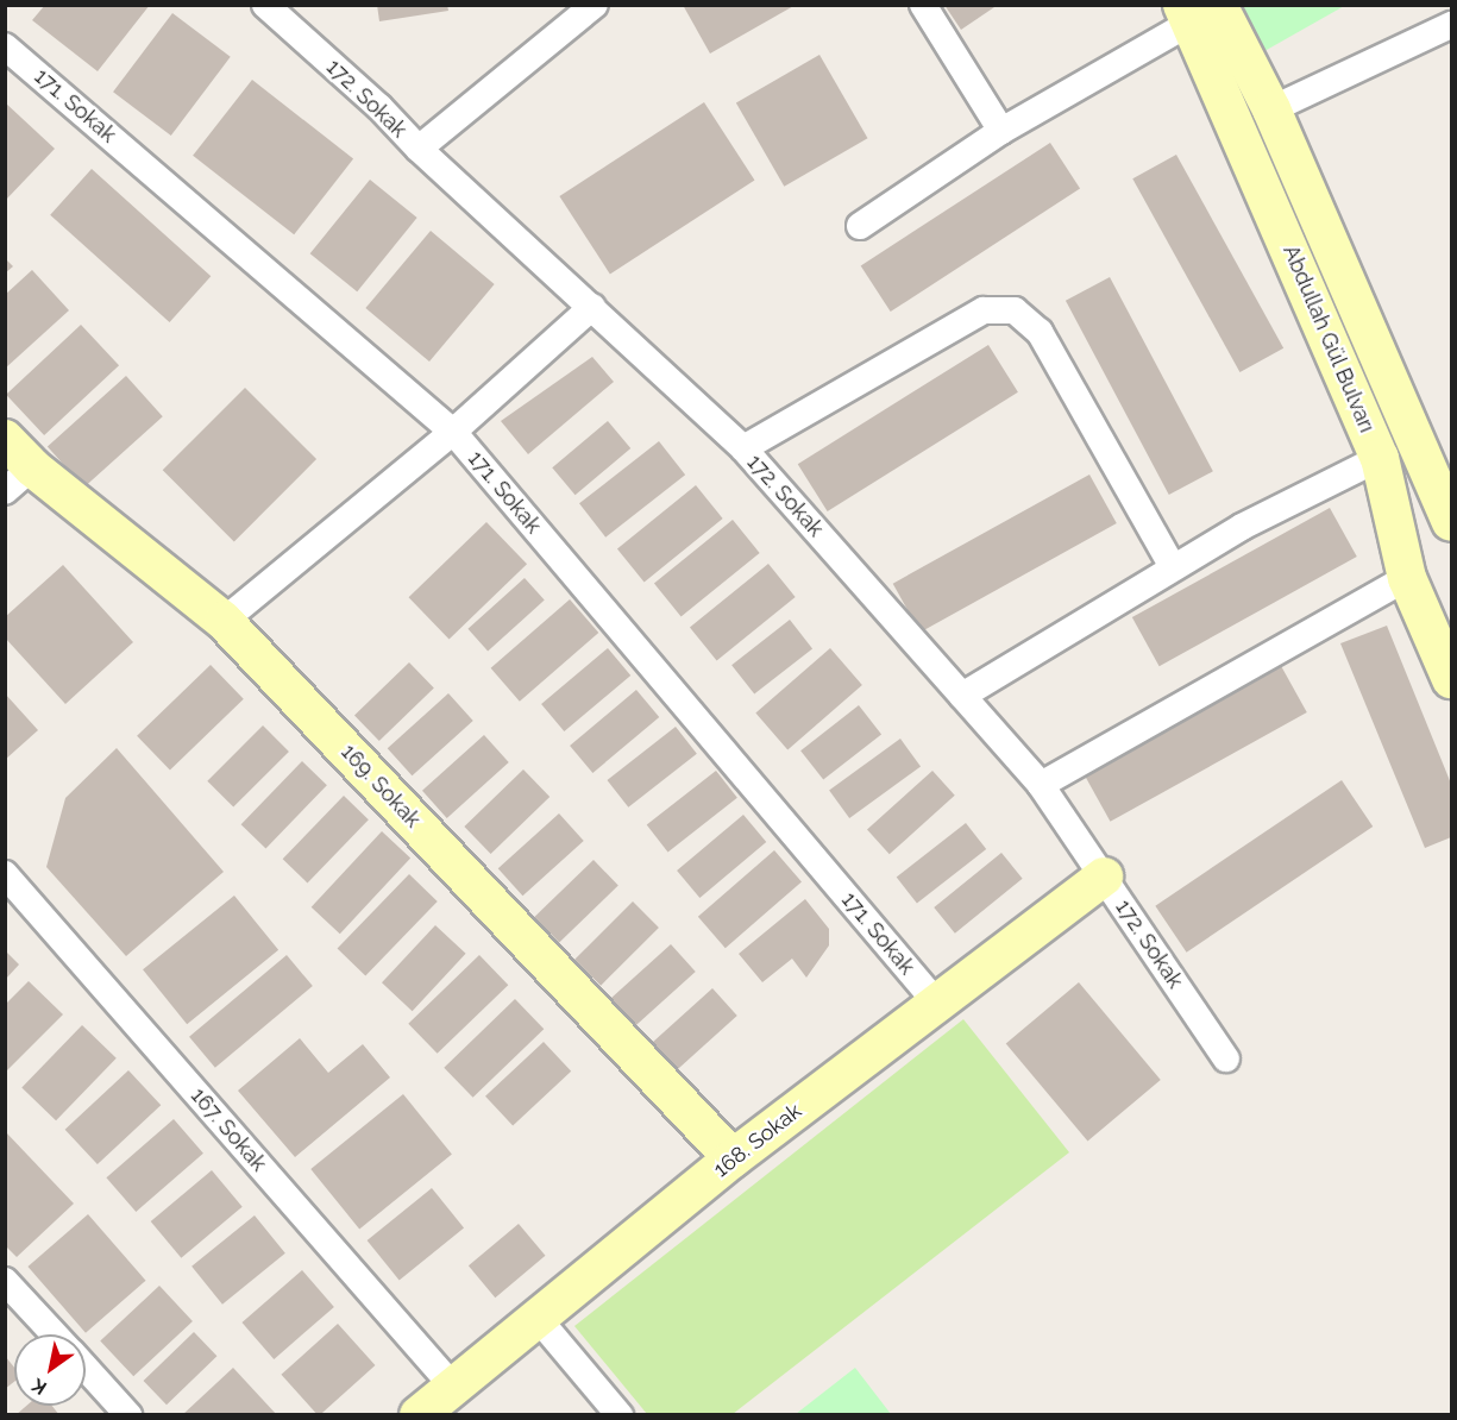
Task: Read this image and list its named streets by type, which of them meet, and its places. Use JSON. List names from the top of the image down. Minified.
{"streets":{"street":["172. Sokak","171. Sokak","Abdullah Gül Bulvarı","169. Sokak","167. Sokak","168. Sokak"]},"crossings":[["172. Sokak","168. Sokak"],["171. Sokak","168. Sokak"],["169. Sokak","168. Sokak"],["167. Sokak","168. Sokak"]],"north":"bottom left"}
